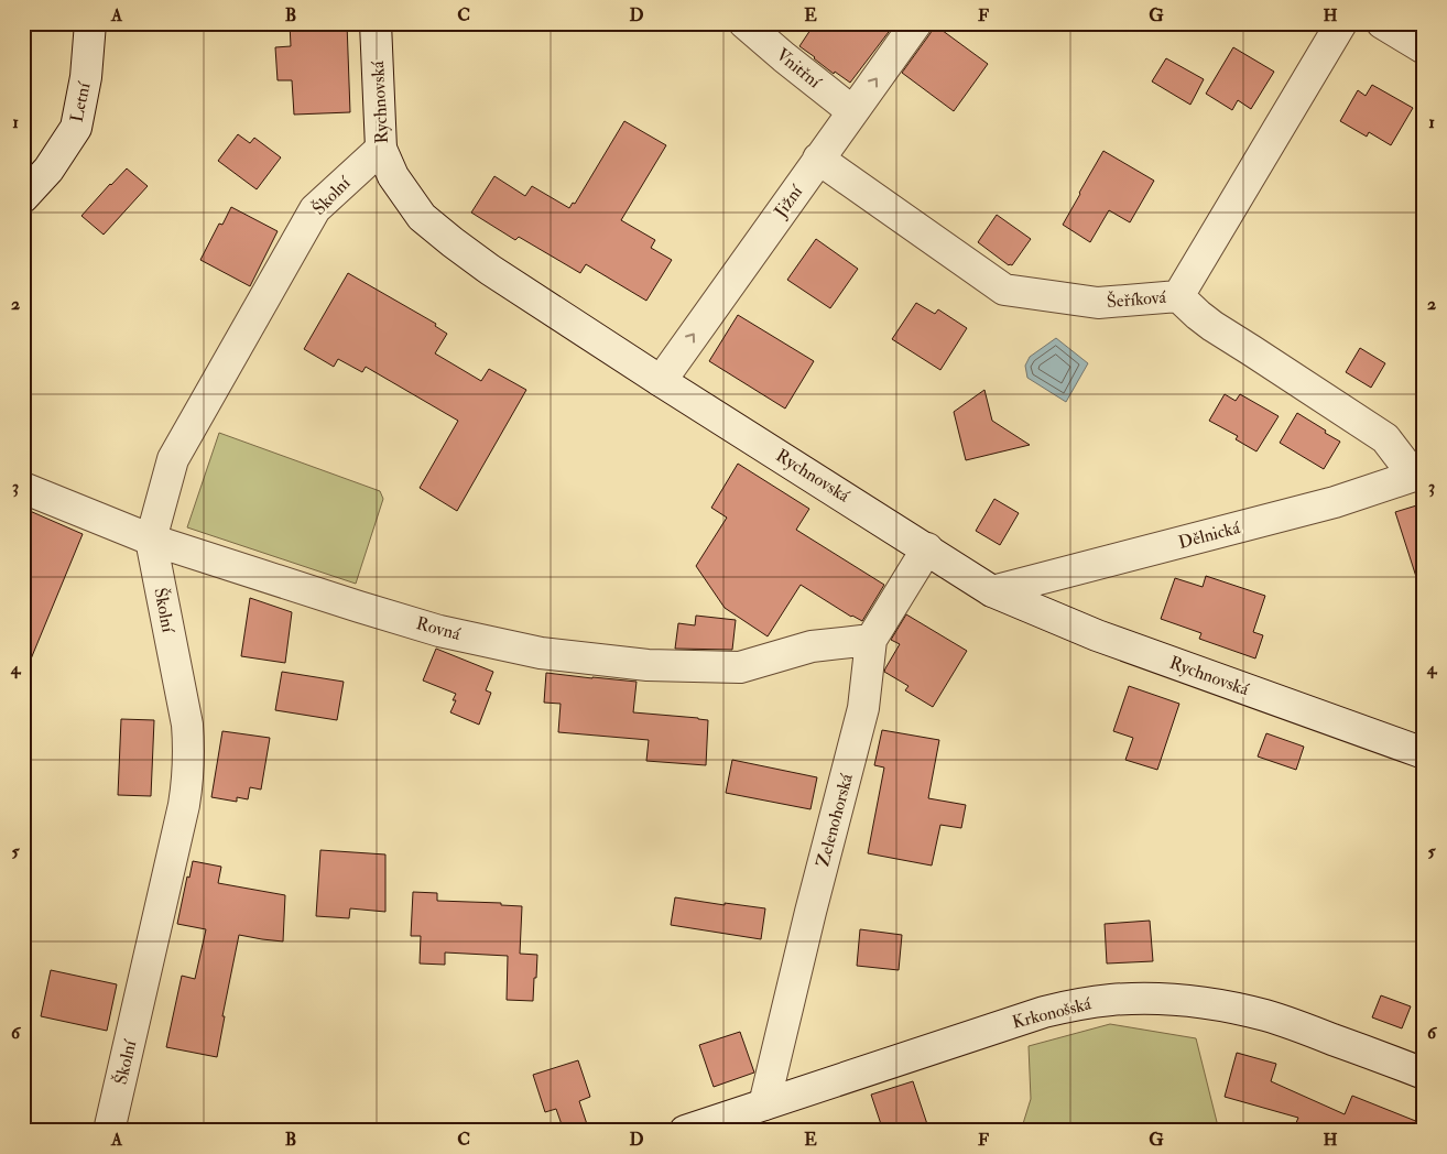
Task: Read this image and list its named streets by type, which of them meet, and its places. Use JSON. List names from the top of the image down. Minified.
{"streets":{"street":["Vnitřní","Letní","Rychnovská","Školní","Jižní","Šeříková","Dělnická","Rovná","Zelenohorská","Krkonošská"]},"crossings":[["Vnitřní","Jižní"],["Rychnovská","Školní"],["Rychnovská","Jižní"],["Rychnovská","Dělnická"],["Rychnovská","Zelenohorská"],["Školní","Rovná"],["Jižní","Šeříková"],["Rovná","Zelenohorská"],["Zelenohorská","Krkonošská"]],"one_way":["Jižní"],"grid":{"columns":["A","B","C","D","E","F","G","H"],"rows":["1","2","3","4","5","6"]}}
